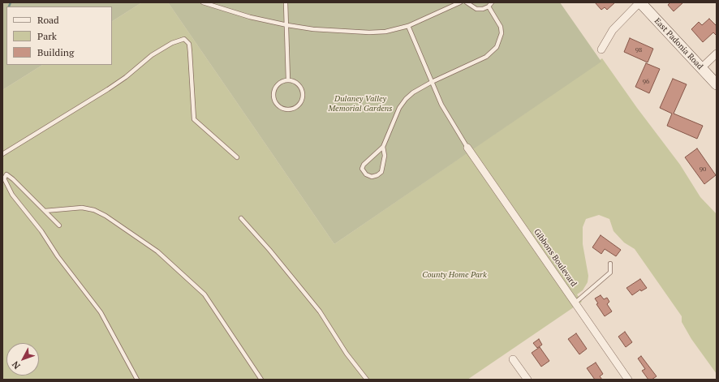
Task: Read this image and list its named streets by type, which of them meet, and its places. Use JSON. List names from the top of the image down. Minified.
{"streets":{"street":["East Padonia Road","Gibbons Boulevard"]},"parks":["Dulaney Valley Memorial Gardens","County Home Park"],"house_numbers":["98","96","90"],"legend":["Road","Park","Building"],"north":"bottom left"}
